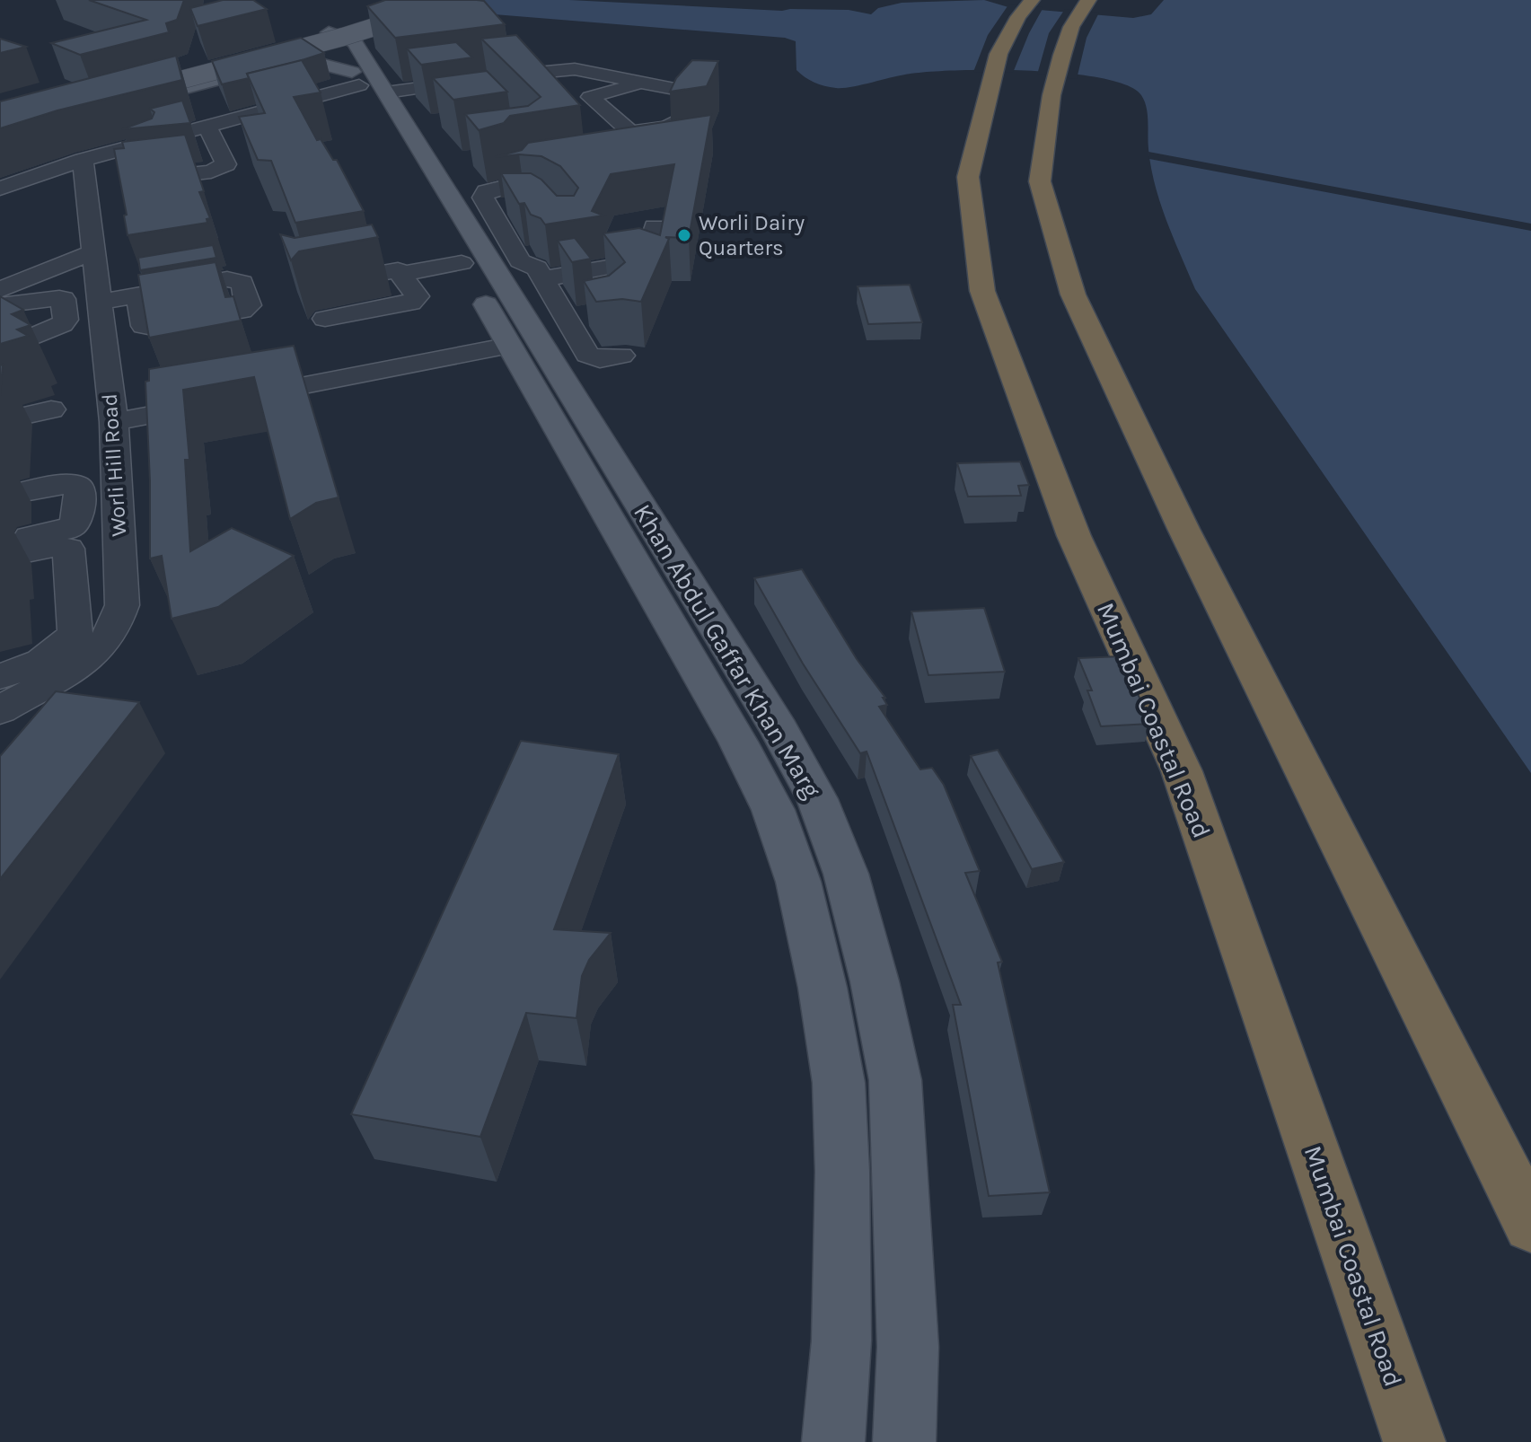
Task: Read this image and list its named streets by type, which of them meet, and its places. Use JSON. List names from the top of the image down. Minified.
{"streets":{"highway":["Mumbai Coastal Road"],"main road":["Khan Abdul Gaffar Khan Marg"],"street":["Worli Hill Road"]},"places":["Worli Dairy Quarters"]}
